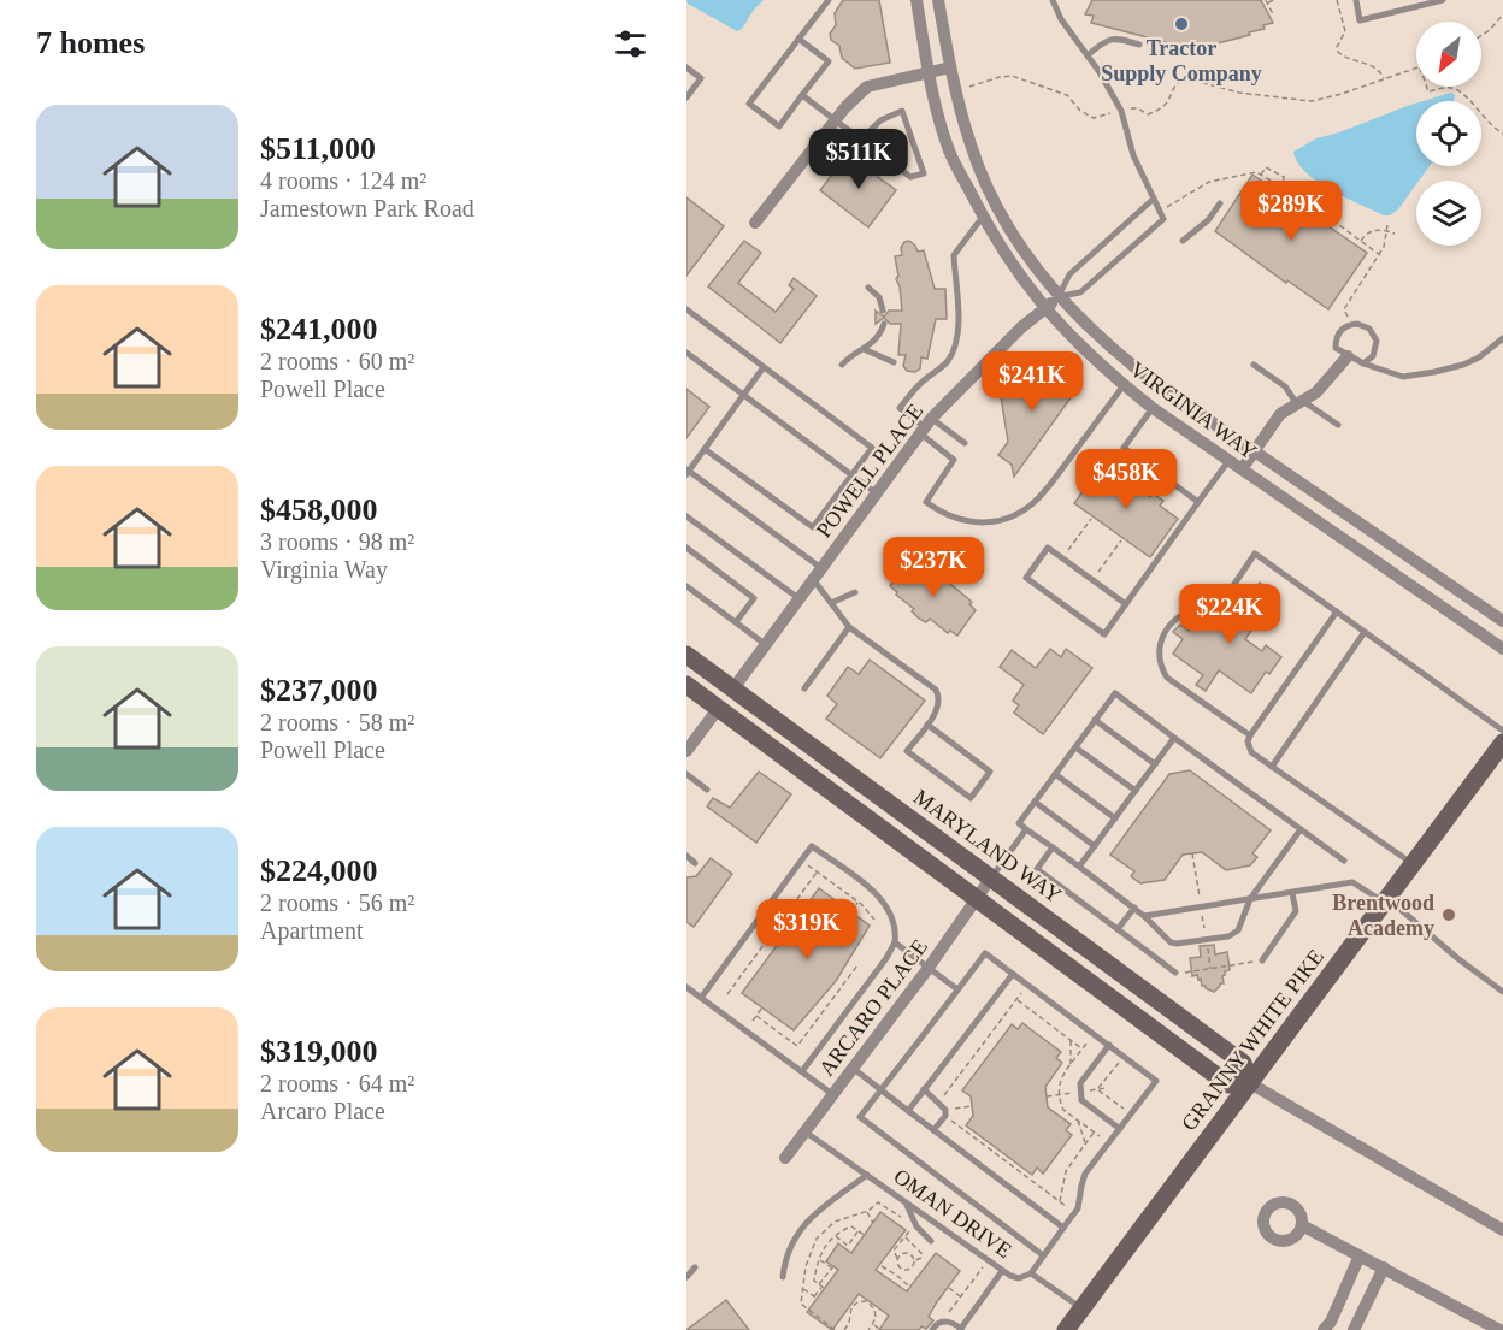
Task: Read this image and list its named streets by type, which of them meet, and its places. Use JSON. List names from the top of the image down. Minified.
{"streets":{"main road":["MARYLAND WAY","GRANNY WHITE PIKE"],"street":["VIRGINIA WAY","POWELL PLACE","ARCARO PLACE"],"lane":["OMAN DRIVE"]},"crossings":[["VIRGINIA WAY","POWELL PLACE"],["POWELL PLACE","MARYLAND WAY"],["MARYLAND WAY","ARCARO PLACE"],["MARYLAND WAY","GRANNY WHITE PIKE"],["ARCARO PLACE","OMAN DRIVE"],["GRANNY WHITE PIKE","OMAN DRIVE"]],"places":["Tractor Supply Company","Brentwood Academy"],"north":"bottom left","page":{"heading":"7 homes","list":[{"name":"$511,000","note":"4 rooms · 124 m² · Jamestown Park Road"},{"name":"$241,000","note":"2 rooms · 60 m² · Powell Place"},{"name":"$458,000","note":"3 rooms · 98 m² · Virginia Way"},{"name":"$237,000","note":"2 rooms · 58 m² · Powell Place"},{"name":"$224,000","note":"2 rooms · 56 m² · Apartment"},{"name":"$319,000","note":"2 rooms · 64 m² · Arcaro Place"}],"price":["$511K","$289K","$241K","$458K","$237K","$224K","$319K"]}}
